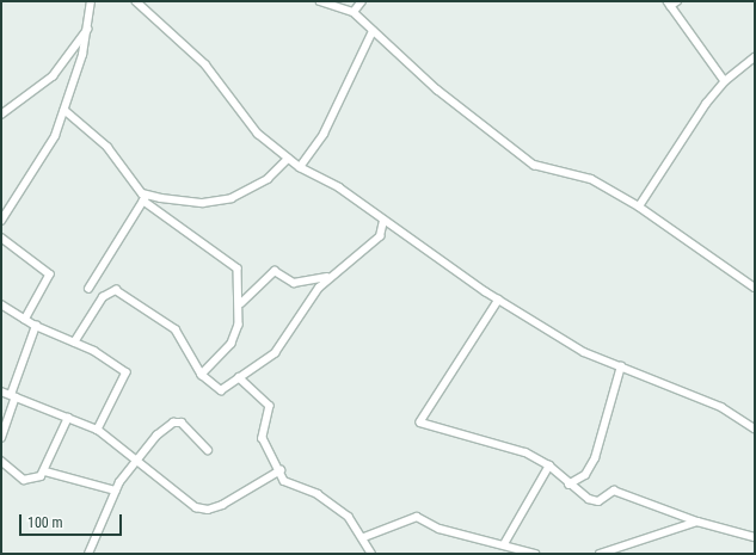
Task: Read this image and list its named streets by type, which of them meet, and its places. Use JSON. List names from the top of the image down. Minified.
{"scale_bar":"100 m"}
